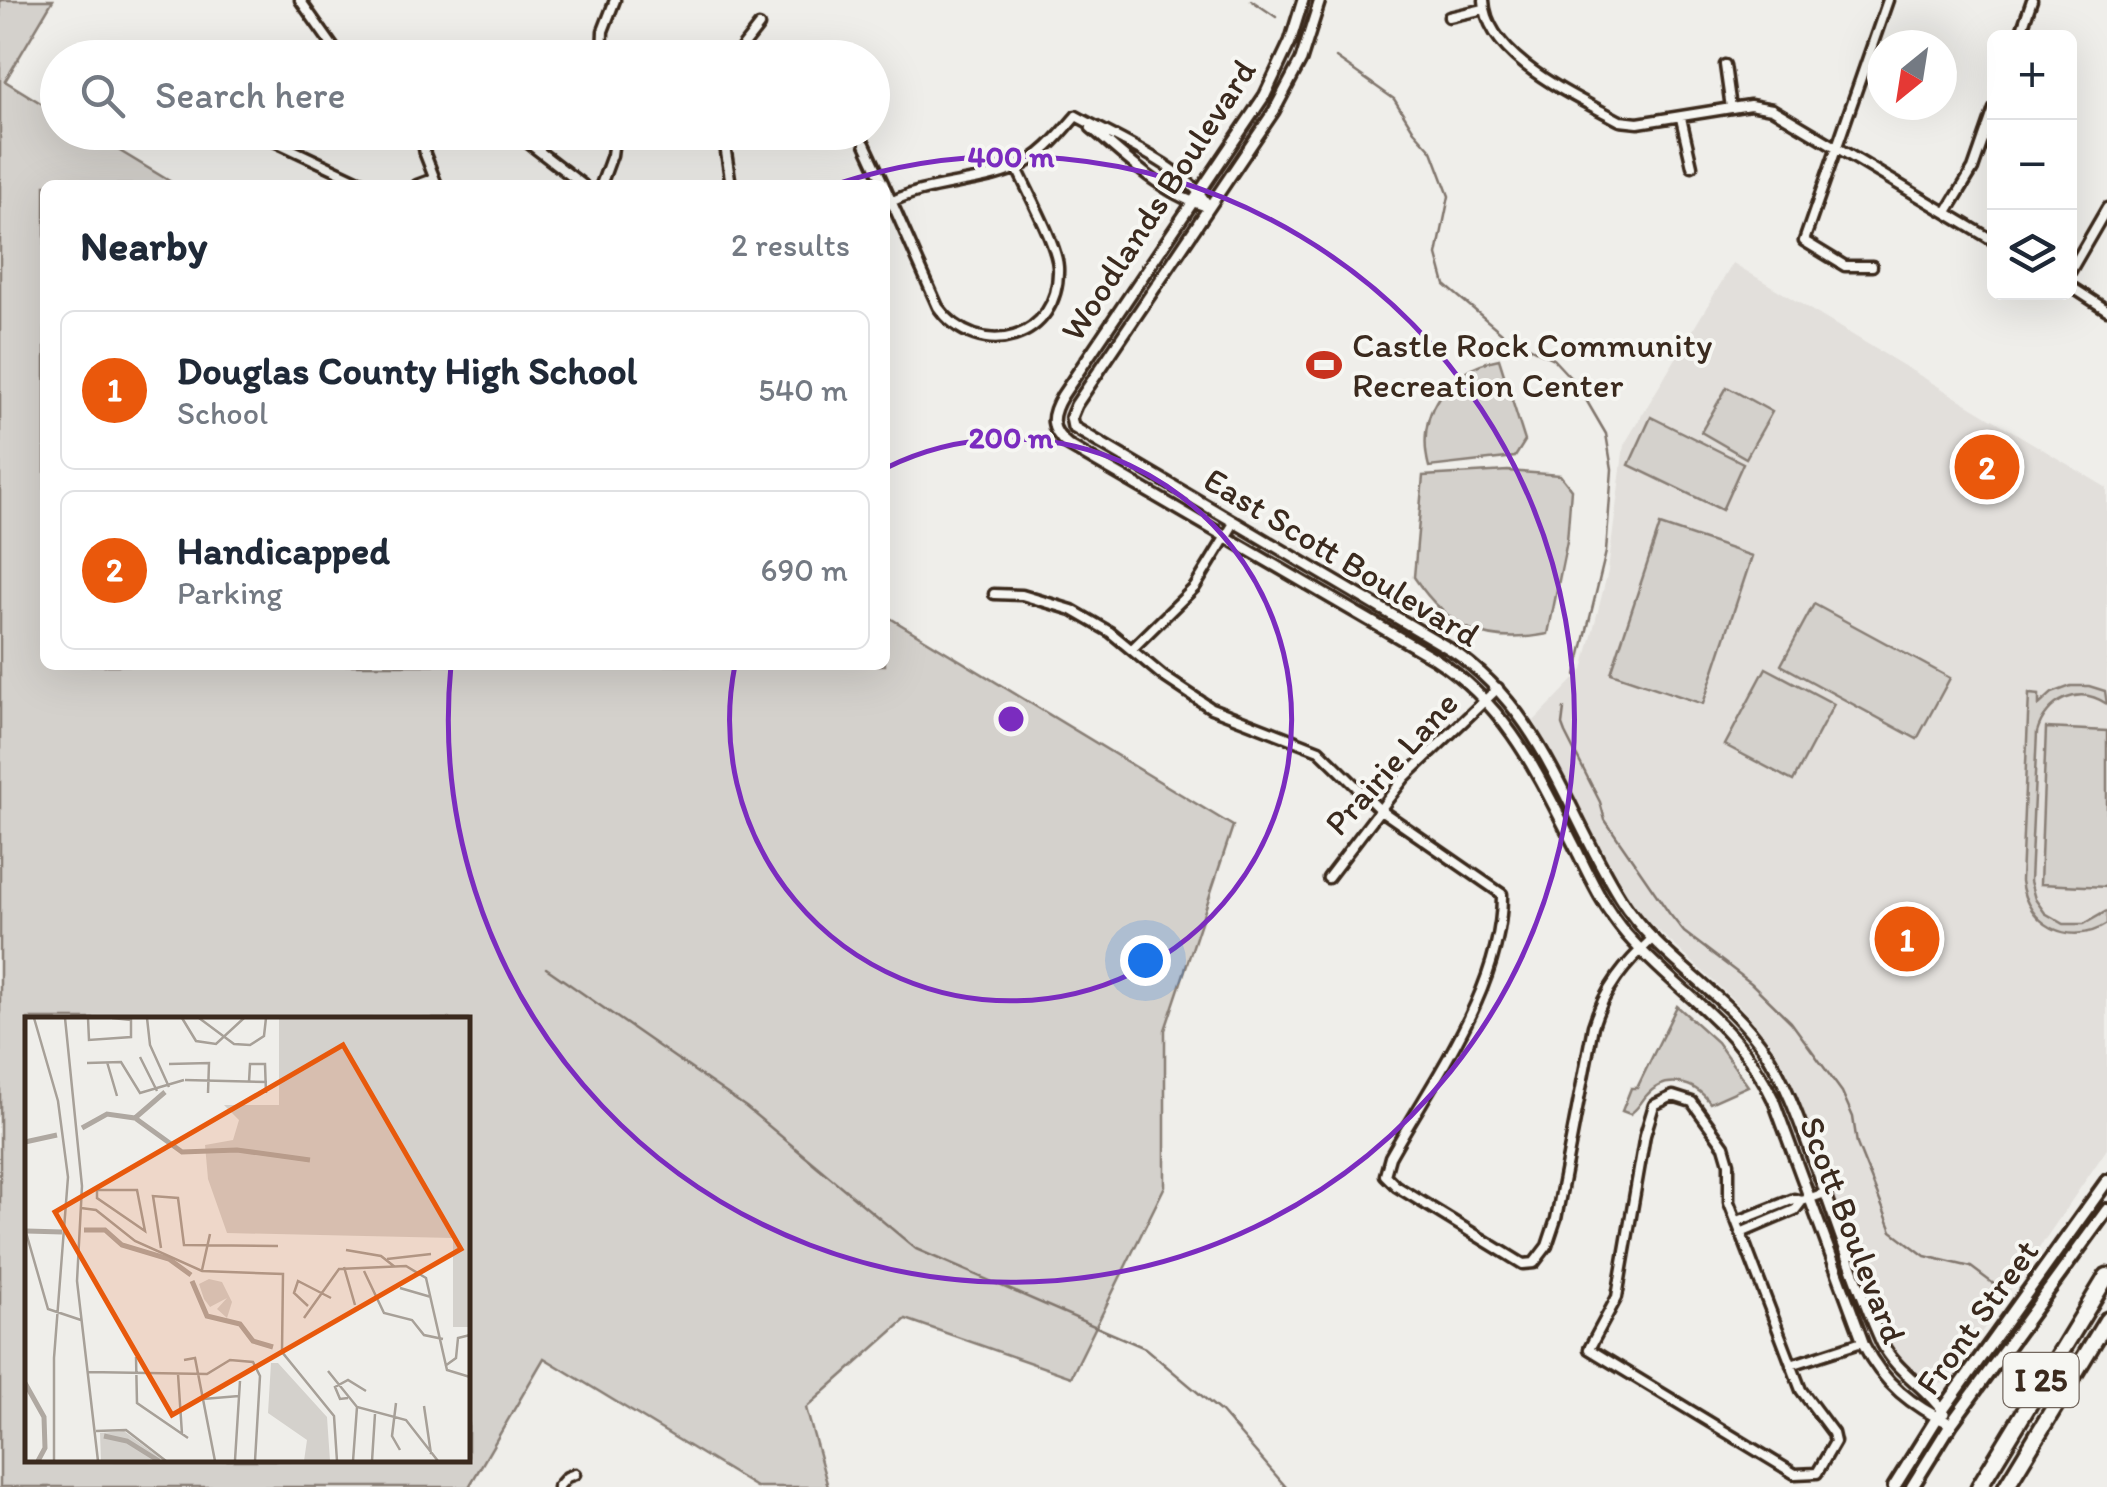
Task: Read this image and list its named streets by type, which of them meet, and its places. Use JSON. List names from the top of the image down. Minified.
{"streets":{"highway":["I 25"],"main road":["Front Street"],"street":["Woodlands Boulevard","East Scott Boulevard","Prairie Lane","Scott Boulevard"]},"crossings":[["Woodlands Boulevard","East Scott Boulevard"],["East Scott Boulevard","Prairie Lane"],["East Scott Boulevard","Scott Boulevard"],["Prairie Lane","Scott Boulevard"],["Scott Boulevard","Front Street"]],"places":{"sports":["Castle Rock Community Recreation Center"]},"north":"bottom left","page":{"map_buttons":["+","−"],"search":"Search here","heading":["Nearby","2 results"],"list":[{"mark":"1","name":"Douglas County High School","note":"School","value":"540 m"},{"mark":"2","name":"Handicapped","note":"Parking","value":"690 m"}],"pins":["2","1"]},"rings":["400 m","200 m"]}
